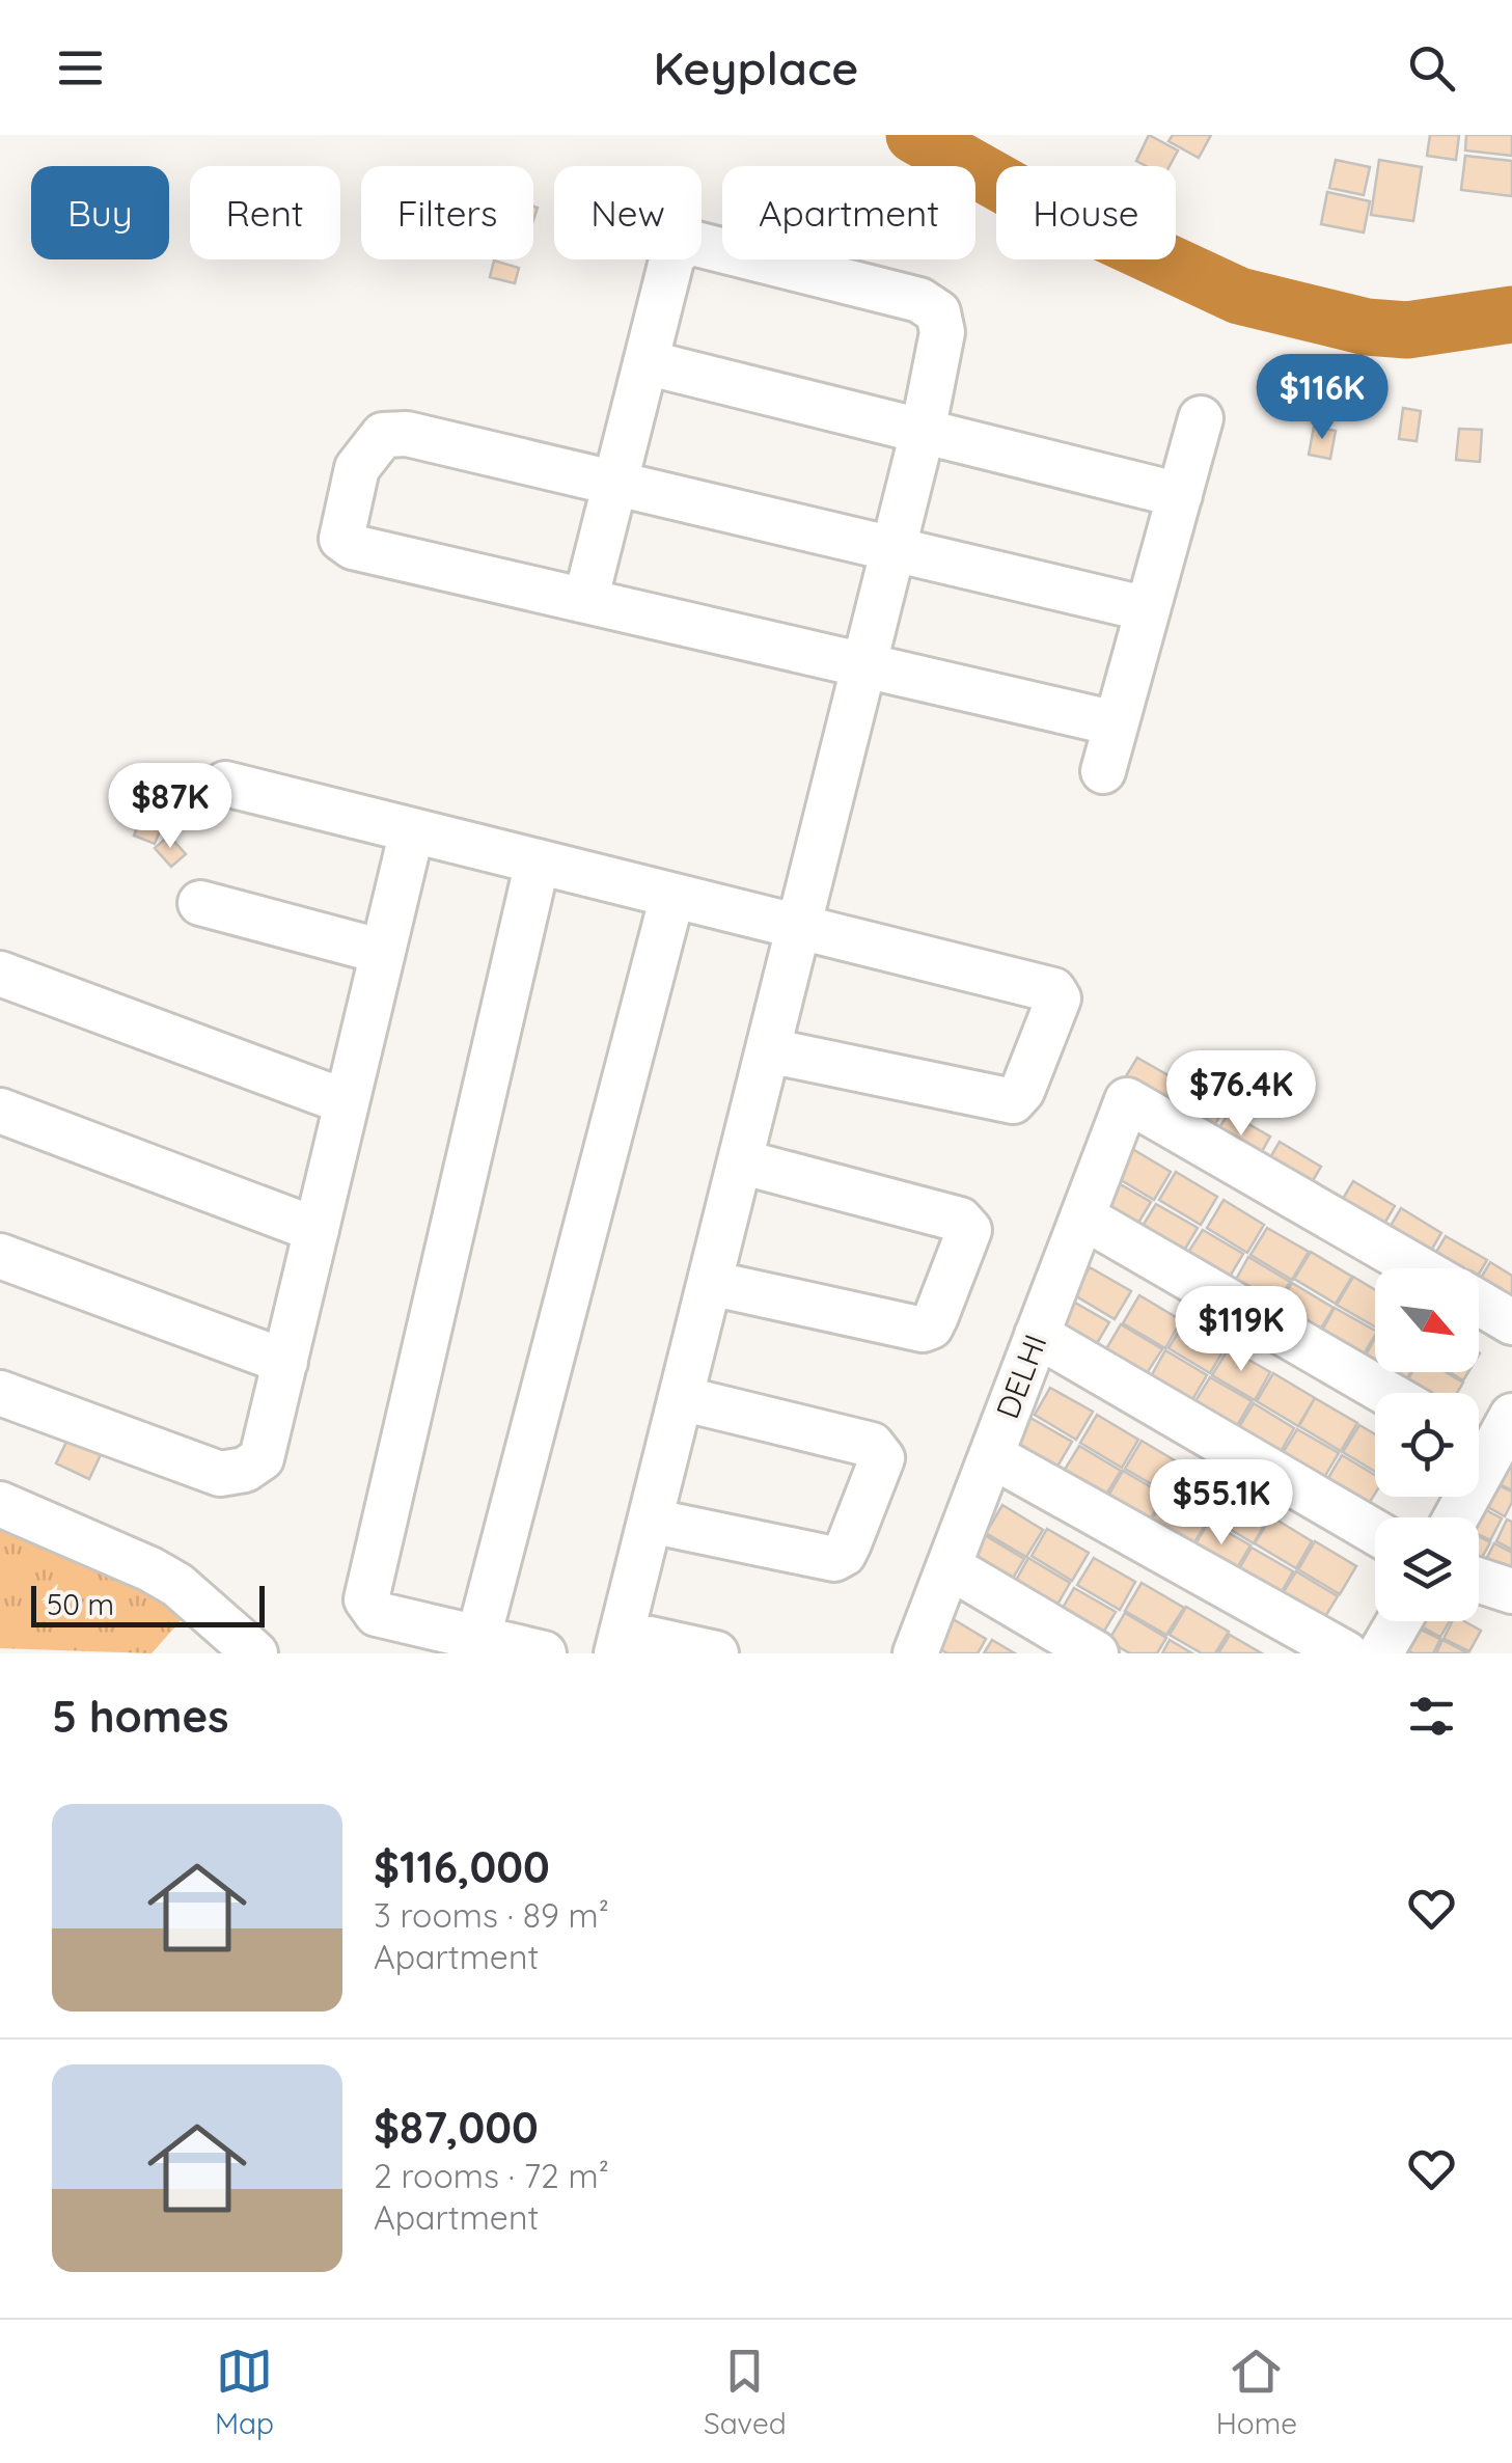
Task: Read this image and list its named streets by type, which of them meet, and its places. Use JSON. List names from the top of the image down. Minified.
{"streets":{"street":["DELHI"]},"scale_bar":"50 m","north":"bottom right","page":{"header":"Keyplace","chip":["Buy","Rent","Filters","New","Apartment","House"],"price":["$116K","$87K","$76.4K","$119K","$55.1K"],"scale":"50 m","heading":"5 homes","list":[{"name":"$116,000","note":"3 rooms · 89 m² · Apartment"},{"name":"$87,000","note":"2 rooms · 72 m² · Apartment"}],"tabs":["Map","Saved","Home"]}}
